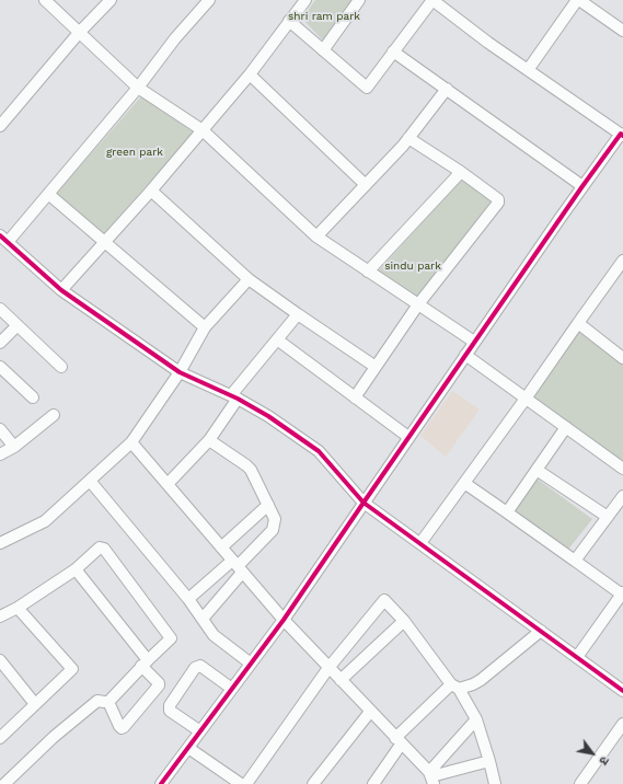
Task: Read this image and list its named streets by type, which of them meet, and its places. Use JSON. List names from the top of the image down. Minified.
{"parks":["shri ram park","green park","sindu park"],"north":"bottom right"}
